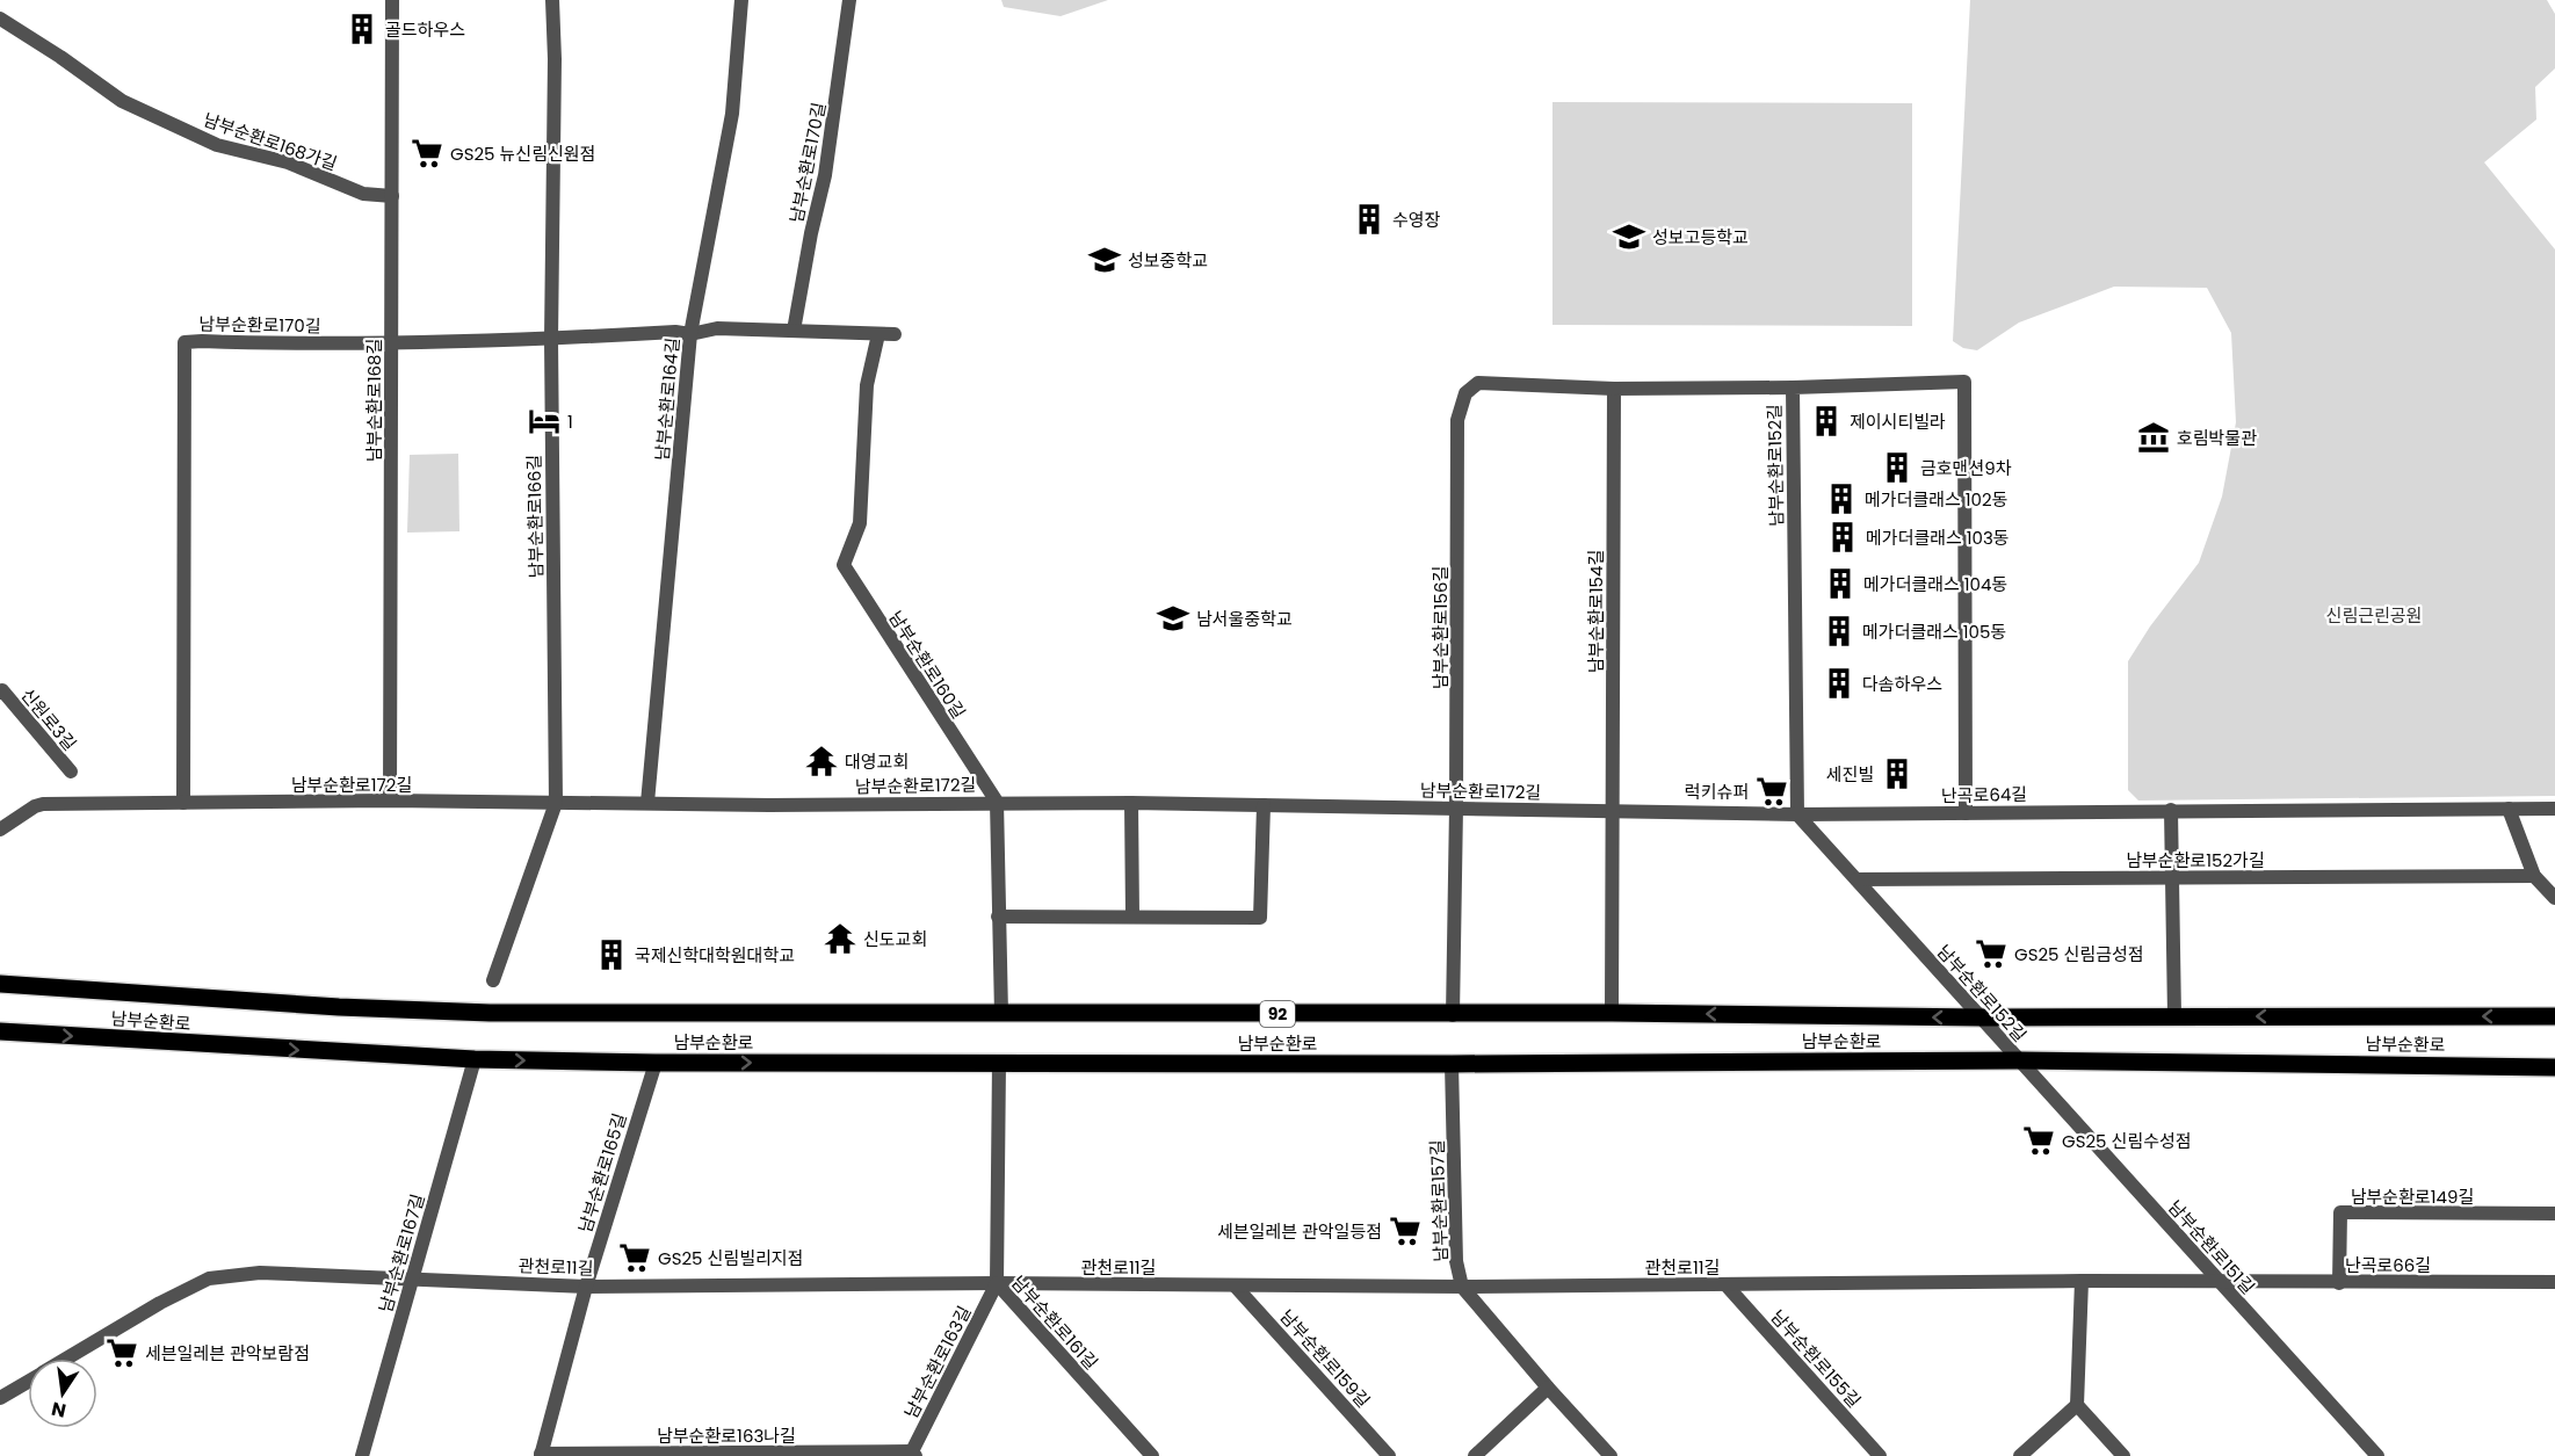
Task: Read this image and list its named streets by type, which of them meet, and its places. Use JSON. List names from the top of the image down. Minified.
{"streets":{"main road":["92","남부순환로"],"street":["남부순환로168가길","남부순환로170길","남부순환로164길","남부순환로168길","남부순환로152길","남부순환로166길","남부순환로154길","남부순환로156길","남부순환로160길","신원로3길","남부순환로172길","난곡로64길","남부순환로152가길","남부순환로165길","남부순환로149길","남부순환로157길","남부순환로151길","남부순환로167길","난곡로66길","관천로11길","남부순환로161길","남부순환로159길","남부순환로155길","남부순환로163길","남부순환로163나길"]},"crossings":[["남부순환로168가길","남부순환로168길"],["남부순환로170길","남부순환로164길"],["남부순환로170길","남부순환로168길"],["남부순환로170길","남부순환로166길"],["남부순환로170길","남부순환로160길"],["남부순환로170길","남부순환로172길"],["남부순환로164길","남부순환로172길"],["남부순환로168길","남부순환로172길"],["남부순환로152길","남부순환로172길"],["남부순환로152길","난곡로64길"],["남부순환로152길","남부순환로152가길"],["남부순환로152길","남부순환로"],["남부순환로152길","남부순환로151길"],["남부순환로166길","남부순환로172길"],["남부순환로154길","남부순환로156길"],["남부순환로154길","남부순환로172길"],["남부순환로154길","남부순환로"],["남부순환로156길","남부순환로172길"],["남부순환로156길","남부순환로"],["남부순환로160길","남부순환로172길"],["남부순환로172길","난곡로64길"],["남부순환로","남부순환로165길"],["남부순환로","남부순환로157길"],["남부순환로","남부순환로151길"],["남부순환로","남부순환로167길"],["남부순환로","남부순환로161길"],["남부순환로165길","관천로11길"],["남부순환로165길","남부순환로163나길"],["남부순환로149길","난곡로66길"],["남부순환로157길","관천로11길"],["남부순환로151길","난곡로66길"],["남부순환로151길","관천로11길"],["남부순환로167길","관천로11길"],["난곡로66길","관천로11길"],["관천로11길","남부순환로161길"],["관천로11길","남부순환로159길"],["관천로11길","남부순환로155길"],["관천로11길","남부순환로163길"],["남부순환로161길","남부순환로163길"],["남부순환로163길","남부순환로163나길"]],"parks":["신림근린공원"],"places":{"building":["골드하우스","수영장","제이시티빌라","금호맨션9차","메가더클래스 102동","메가더클래스 103동","메가더클래스 104동","메가더클래스 105동","다솜하우스","세진빌","국제신학대학원대학교"],"supermarket":["GS25 뉴신림신원점","럭키슈퍼","GS25 신림금성점","GS25 신림수성점","세븐일레븐 관악일등점","GS25 신림빌리지점","세븐일레븐 관악보람점"],"school or university":["성보고등학교","성보중학교","남서울중학교"],"hotel":["1"],"museum":["호림박물관"],"temple":["대영교회","신도교회"]},"north":"bottom"}
